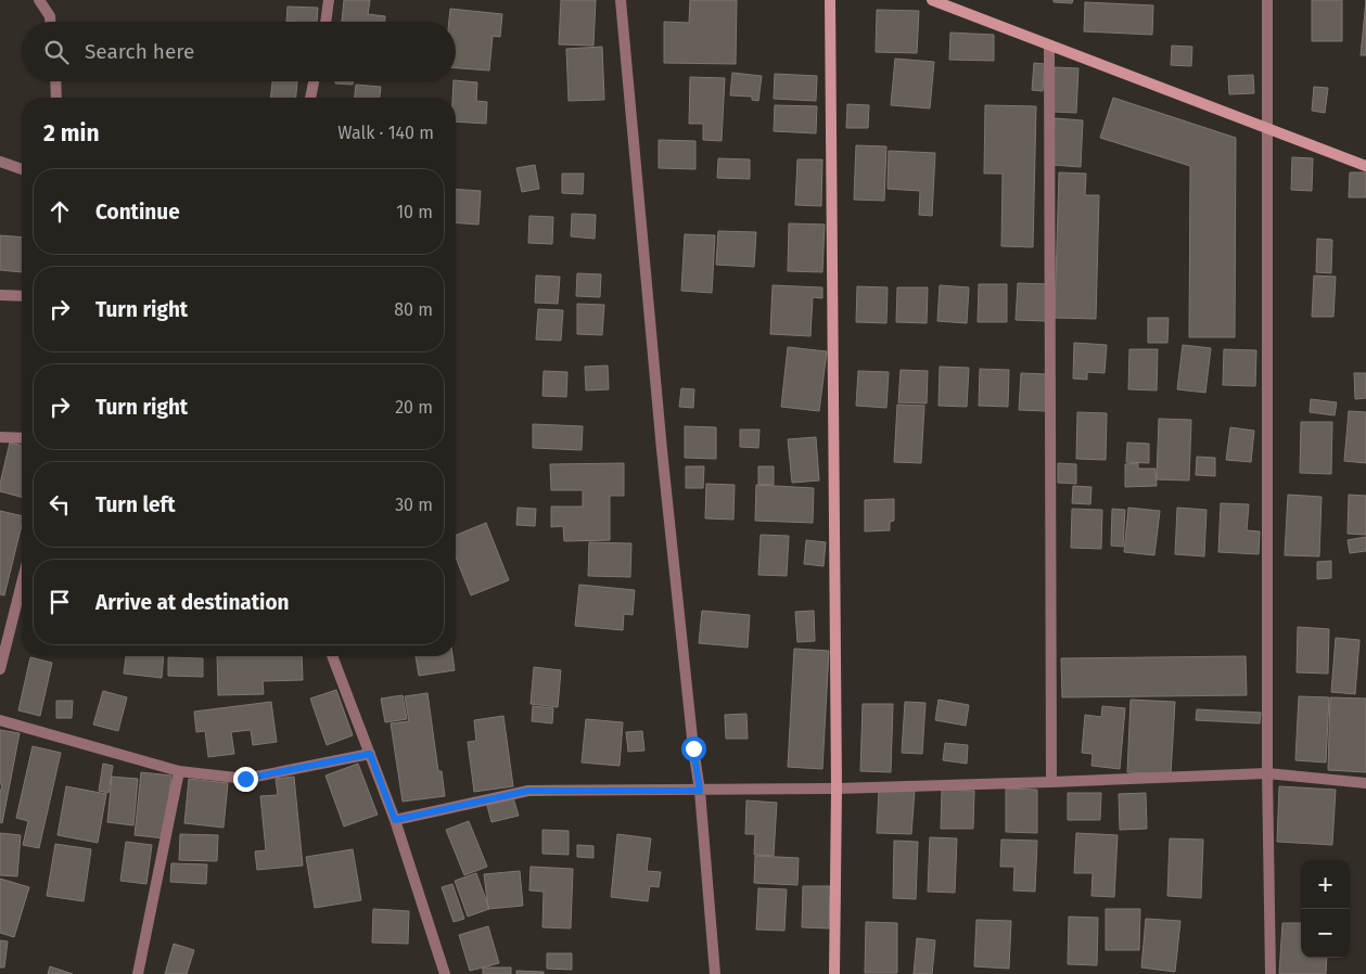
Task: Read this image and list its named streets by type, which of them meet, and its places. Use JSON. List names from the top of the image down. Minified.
{"page":{"search":"Search here","heading":["2 min","Walk · 140 m"],"list":[["Continue","10 m"],["Turn right","80 m"],["Turn right","20 m"],["Turn left","30 m"],"Arrive at destination"],"map_buttons":["+","−"]}}
